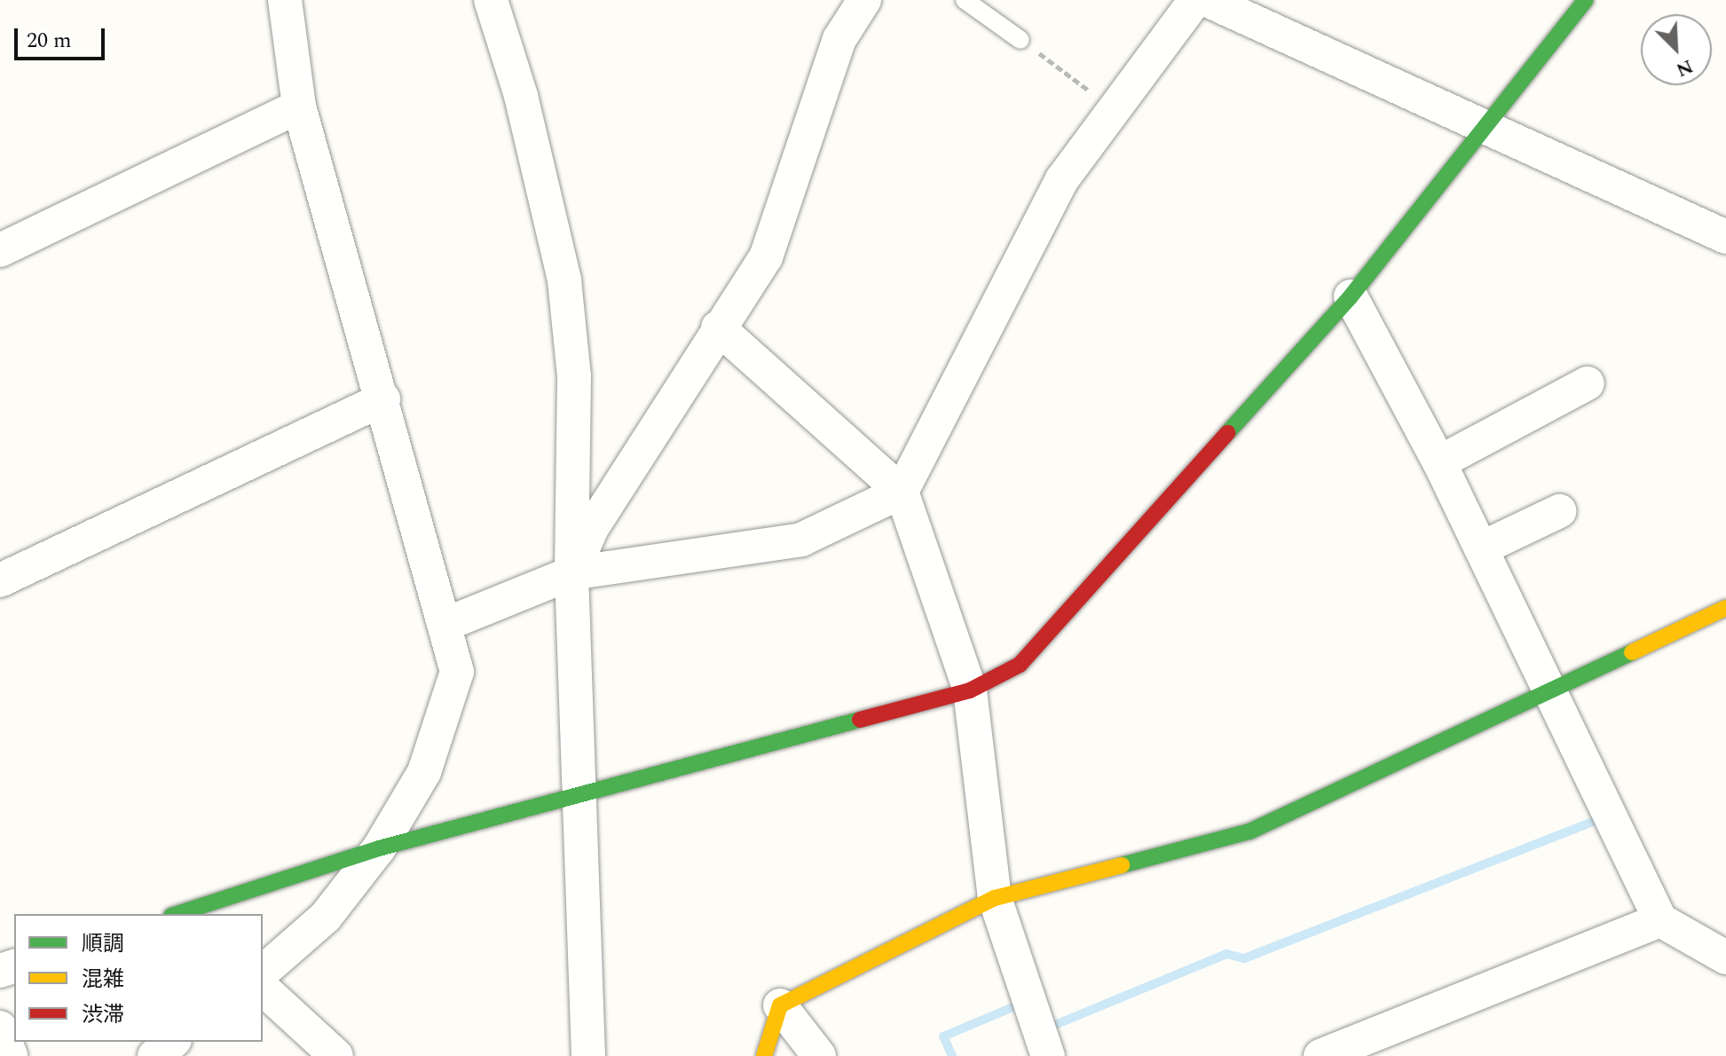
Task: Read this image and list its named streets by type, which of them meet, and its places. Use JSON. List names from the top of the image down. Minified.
{"legend":["順調","混雑","渋滞"],"scale_bar":"20 m","north":"bottom right"}
